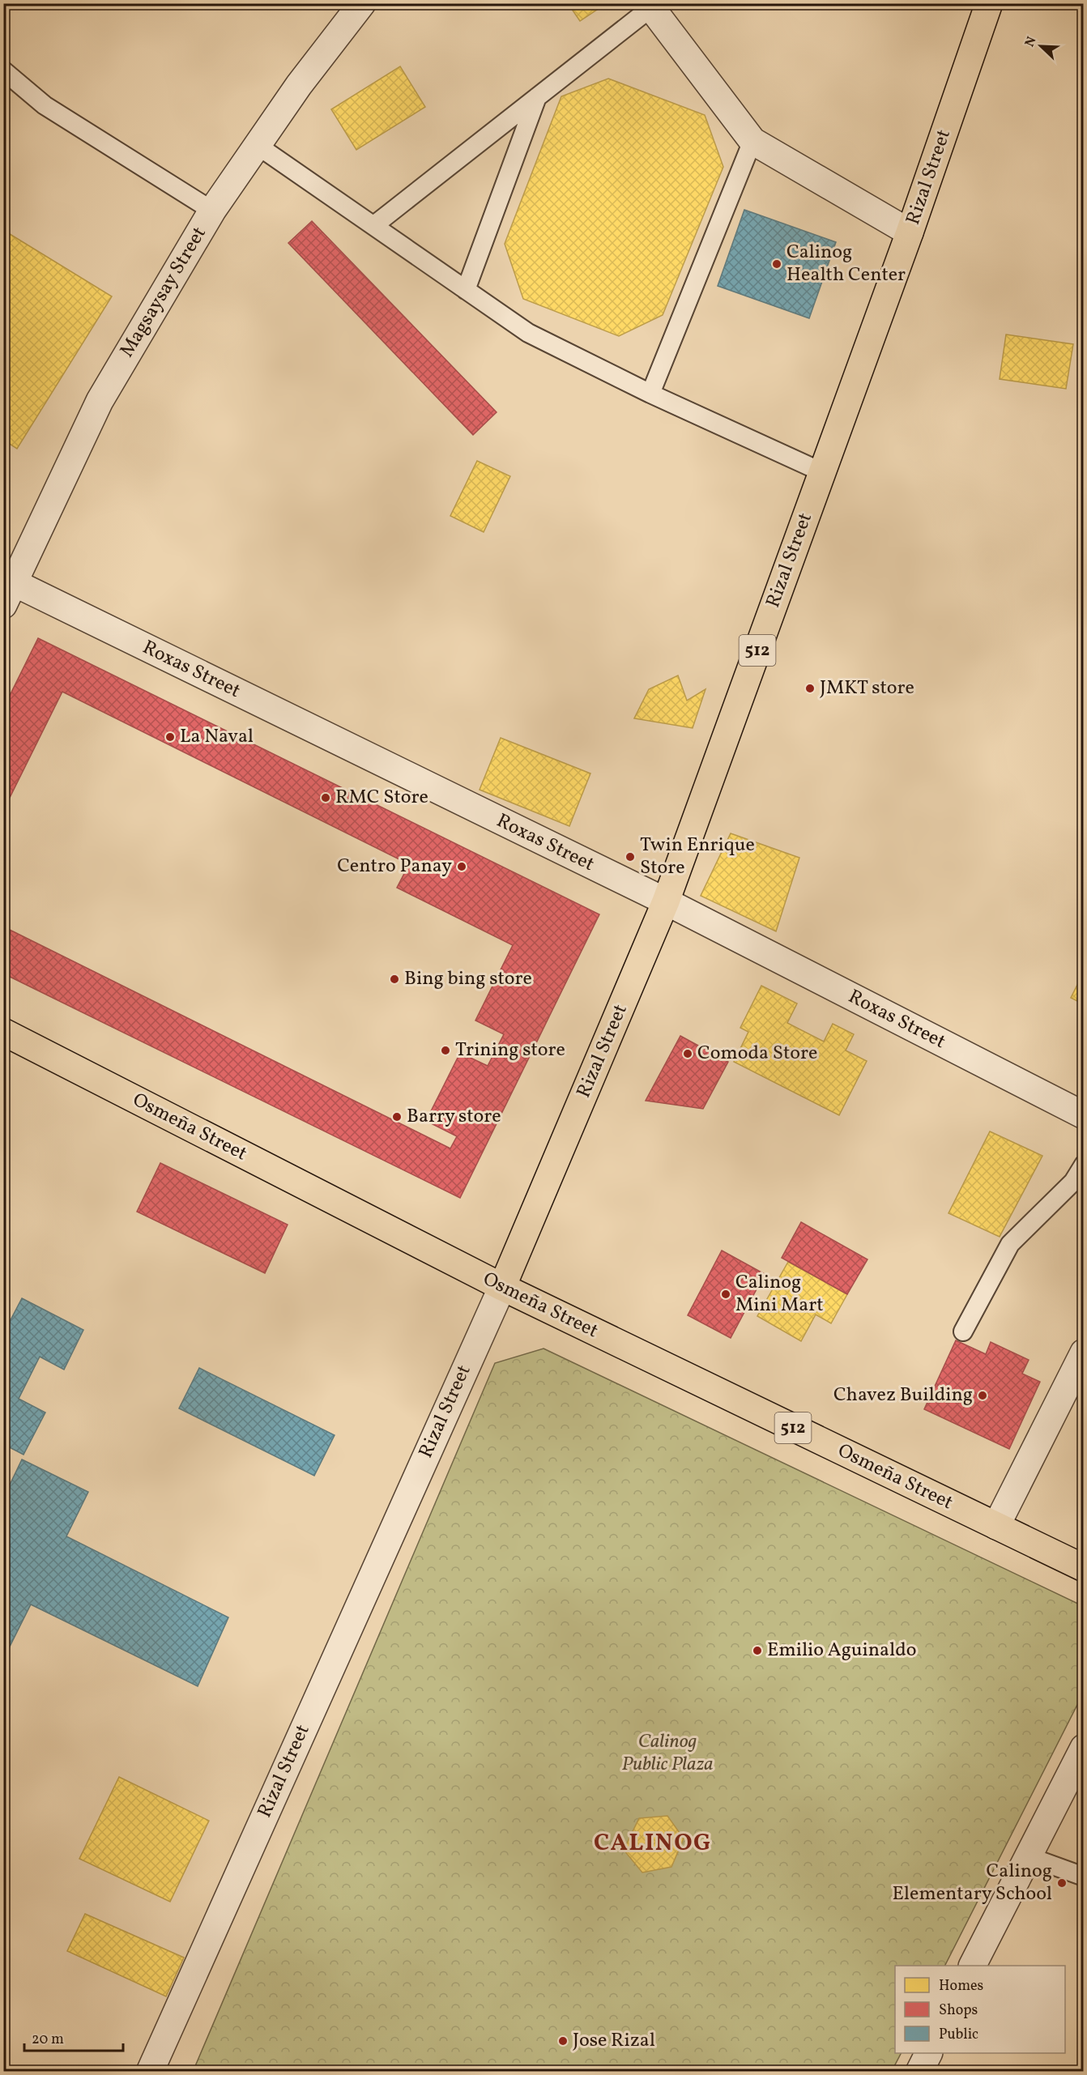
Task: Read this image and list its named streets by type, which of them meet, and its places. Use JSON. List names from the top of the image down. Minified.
{"streets":{"main road":["Rizal Street","512","Osmeña Street"],"street":["Magsaysay Street","Roxas Street"]},"crossings":[["Rizal Street","Roxas Street"],["Rizal Street","Osmeña Street"],["Magsaysay Street","Roxas Street"]],"districts":["CALINOG"],"parks":["Calinog Public Plaza"],"places":["Calinog Health Center","JMKT store","La Naval","RMC Store","Twin Enrique Store","Centro Panay","Bing bing store","Trining store","Comoda Store","Barry store","Calinog Mini Mart","Chavez Building","Emilio Aguinaldo","Calinog Elementary School","Jose Rizal"],"legend":["Homes","Shops","Public"],"scale_bar":"20 m","north":"top left"}
